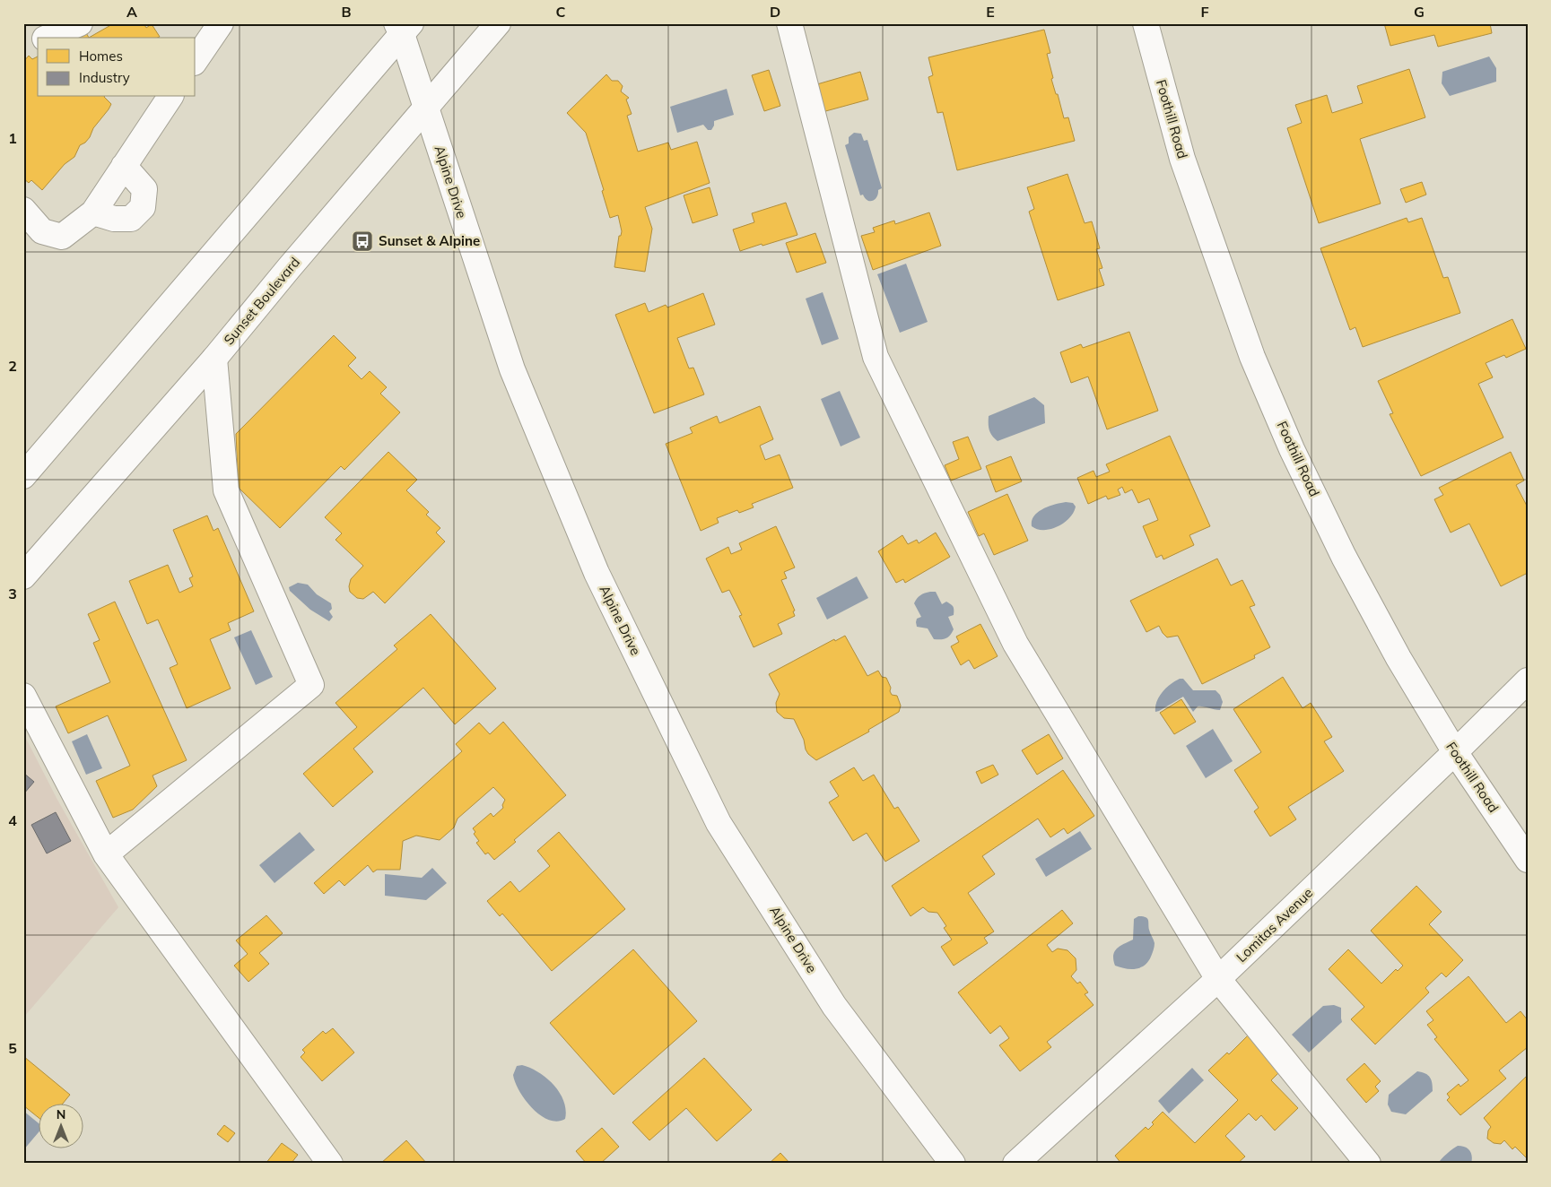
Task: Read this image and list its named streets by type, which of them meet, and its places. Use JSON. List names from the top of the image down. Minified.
{"streets":{"street":["Foothill Road","Alpine Drive","Sunset Boulevard","Lomitas Avenue"]},"crossings":[["Foothill Road","Lomitas Avenue"],["Alpine Drive","Sunset Boulevard"]],"places":{"bus stop":["Sunset & Alpine"]},"legend":["Homes","Industry"],"north":"top","grid":{"columns":["A","B","C","D","E","F","G"],"rows":["1","2","3","4","5"]}}
